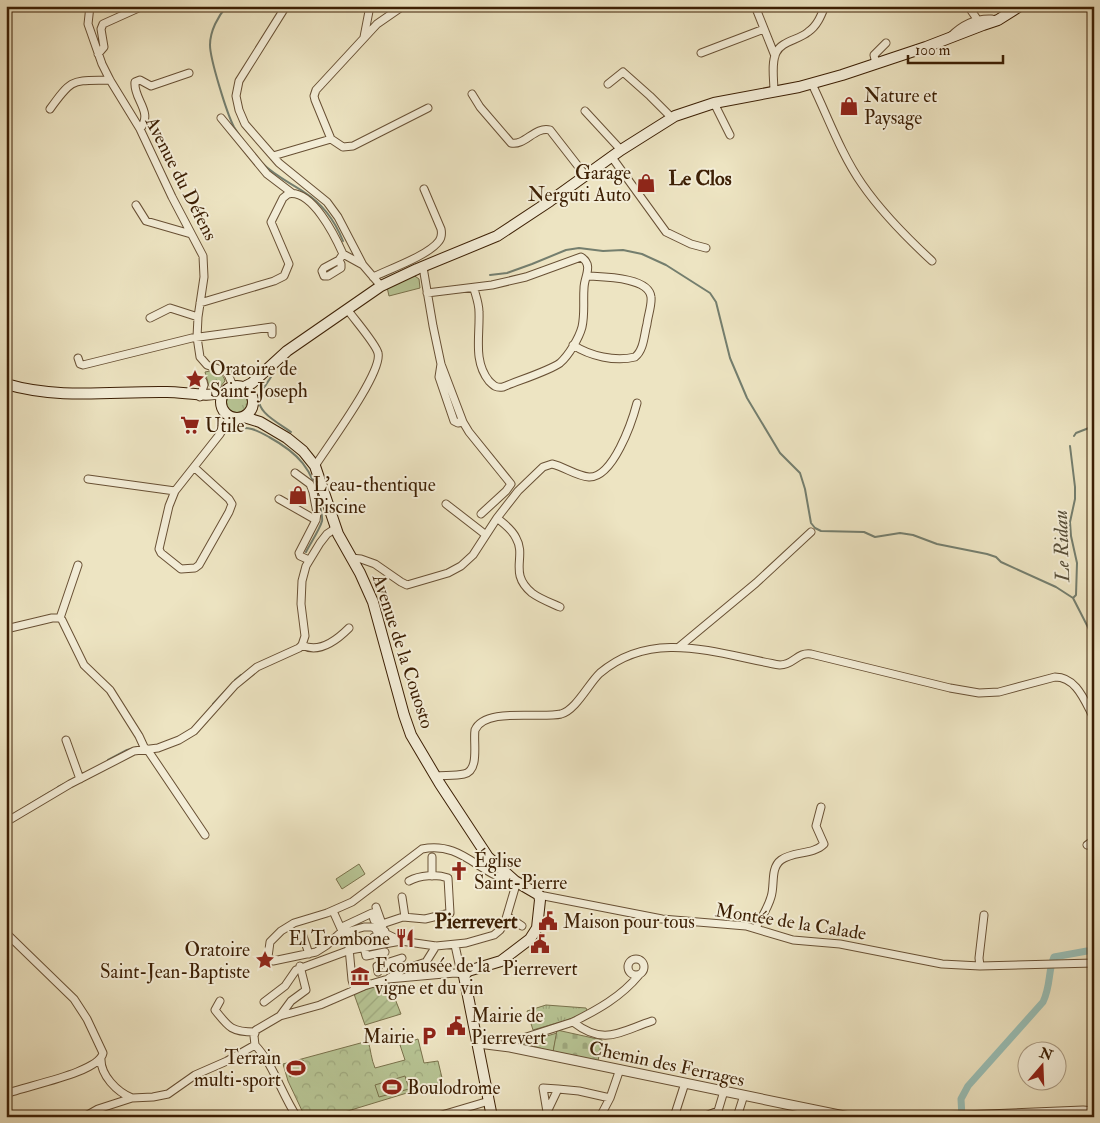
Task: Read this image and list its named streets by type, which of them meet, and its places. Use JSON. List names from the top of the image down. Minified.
{"streets":{"main road":["Avenue de la Couosto"],"street":["Avenue du Défens","Montée de la Calade","Chemin des Ferrages"]},"crossings":[["Avenue du Défens","Avenue de la Couosto"],["Avenue de la Couosto","Montée de la Calade"]],"districts":["Le Clos","Pierrevert"],"water":["Le Ridau"],"places":{"shop":["Nature et Paysage","Garage Nerguti Auto","L’eau-thentique Piscine"],"place":["Oratoire de Saint-Joseph","Oratoire Saint-Jean-Baptiste"],"supermarket":["Utile"],"church":["Église Saint-Pierre"],"public building":["Maison pour tous","Pierrevert","Mairie de Pierrevert"],"restaurant":["El Trombone"],"museum":["Ecomusée de la vigne et du vin"],"parking":["Mairie"],"sports":["Terrain multi-sport","Boulodrome"]},"scale_bar":"100 m","north":"top"}
